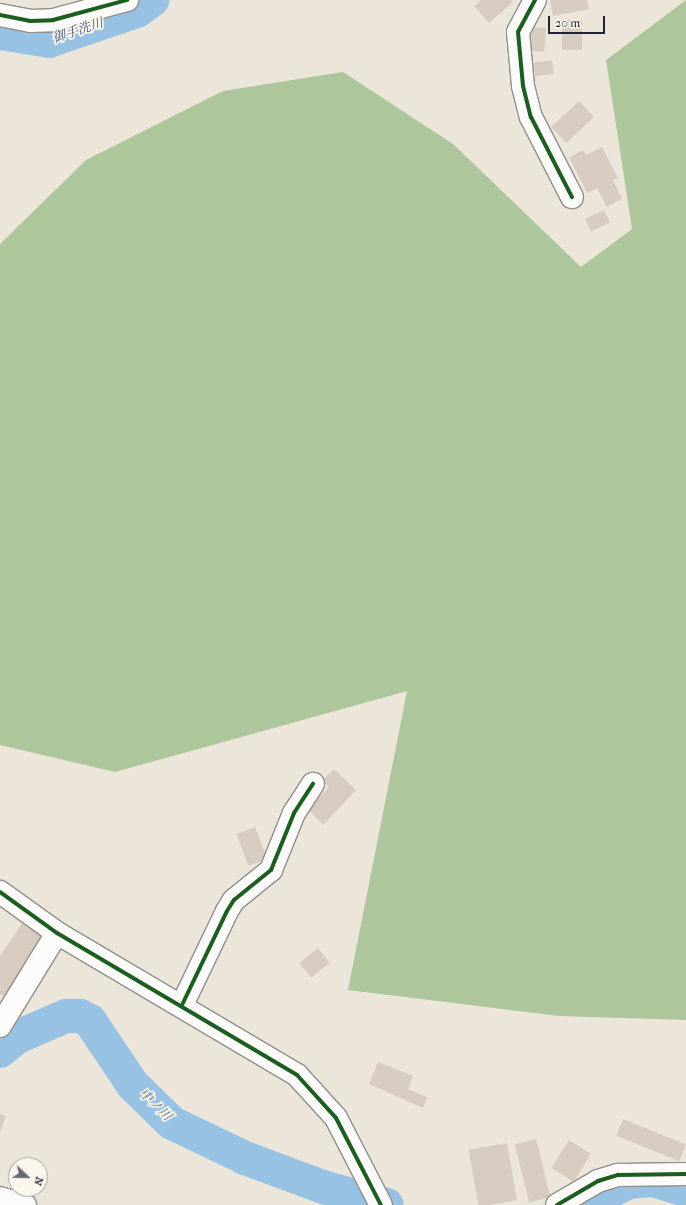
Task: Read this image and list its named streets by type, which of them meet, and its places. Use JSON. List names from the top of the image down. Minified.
{"water":["御手洗川","中ノ川"],"scale_bar":"20 m","north":"right"}
